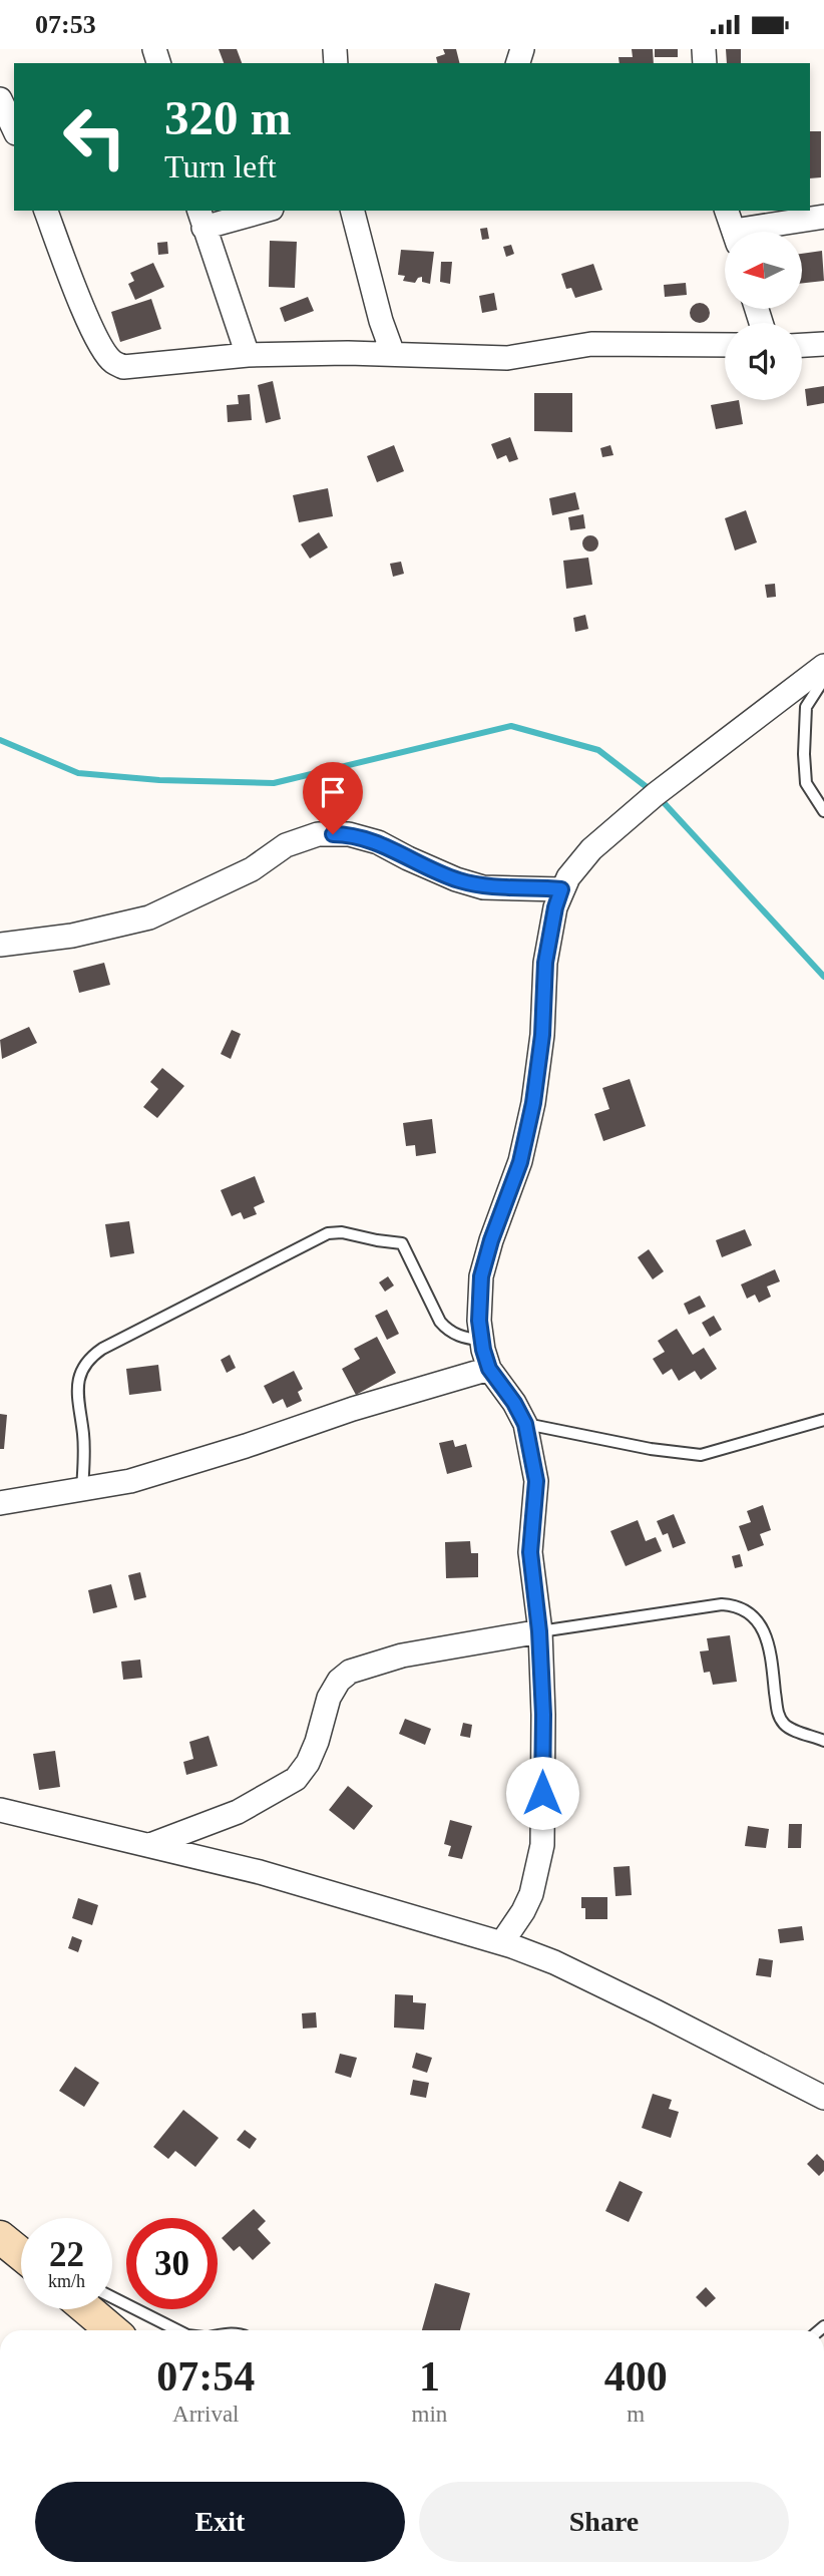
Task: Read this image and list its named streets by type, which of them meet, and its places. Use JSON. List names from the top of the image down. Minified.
{"north":"left","page":{"status":"07:53","turn":["320 m","Turn left"],"speed":"22 km/h","limit":"30","eta":["07:54","Arrival","1","min","400","m"],"buttons":["Exit","Share"]}}
